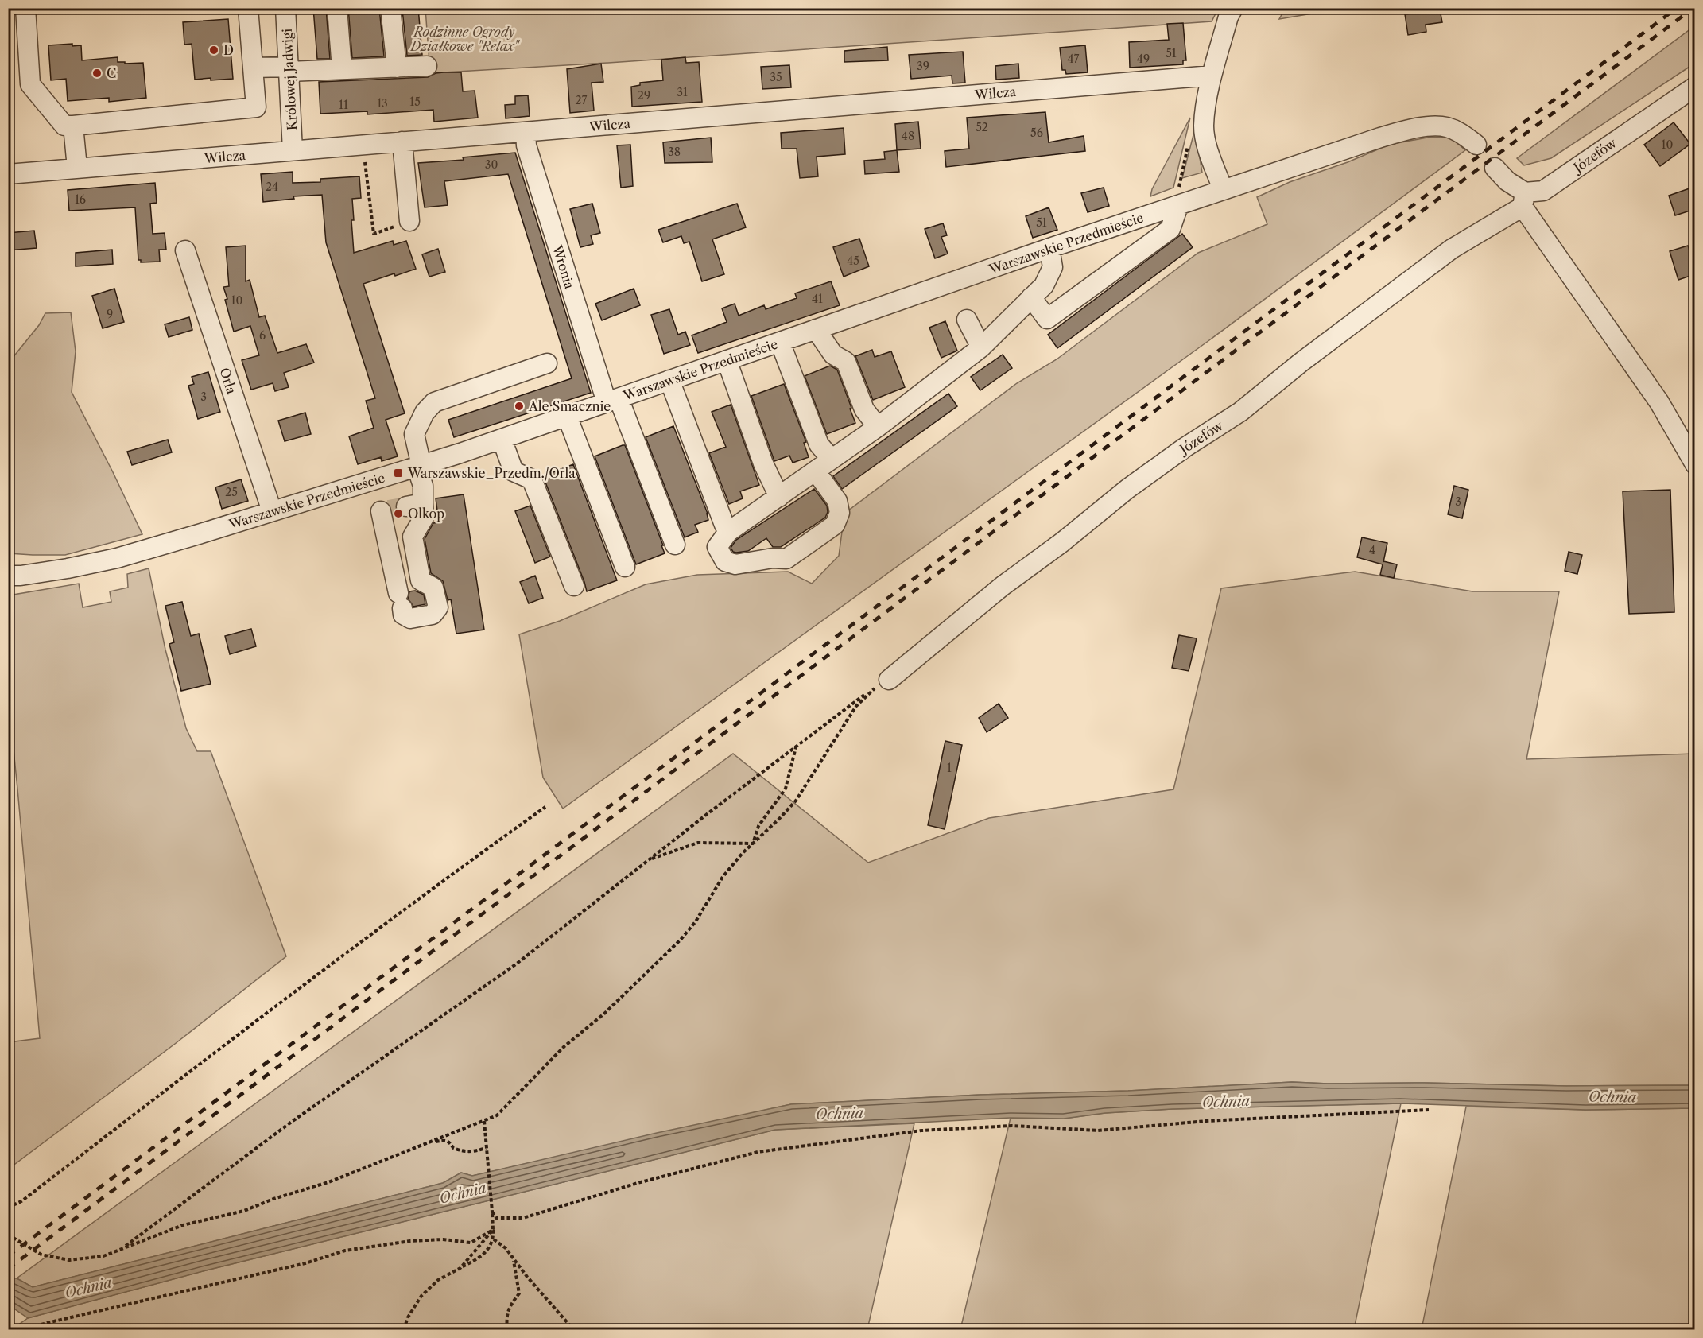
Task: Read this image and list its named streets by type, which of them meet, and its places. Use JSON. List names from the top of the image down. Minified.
{"streets":{"street":["Królowej Jadwigi","Wilcza","Józefów","Warszawskie Przedmieście","Wronia","Orla"]},"crossings":[["Królowej Jadwigi","Wilcza"],["Wilcza","Wronia"],["Warszawskie Przedmieście","Wronia"],["Warszawskie Przedmieście","Orla"]],"water":["Ochnia"],"parks":["Rodzinne Ogrody Działkowe \"Relax\""],"places":{"other":["D","C","Ale Smacznie","Olkop"],"transit":["Warszawskie_Przedm./Orla"]},"house_numbers":["51","47","49","39","35","31","29","27","15","13","11","52","56","48","10","38","30","24","16","51","45","41","10","9","6","3","25","3","4","1"]}
